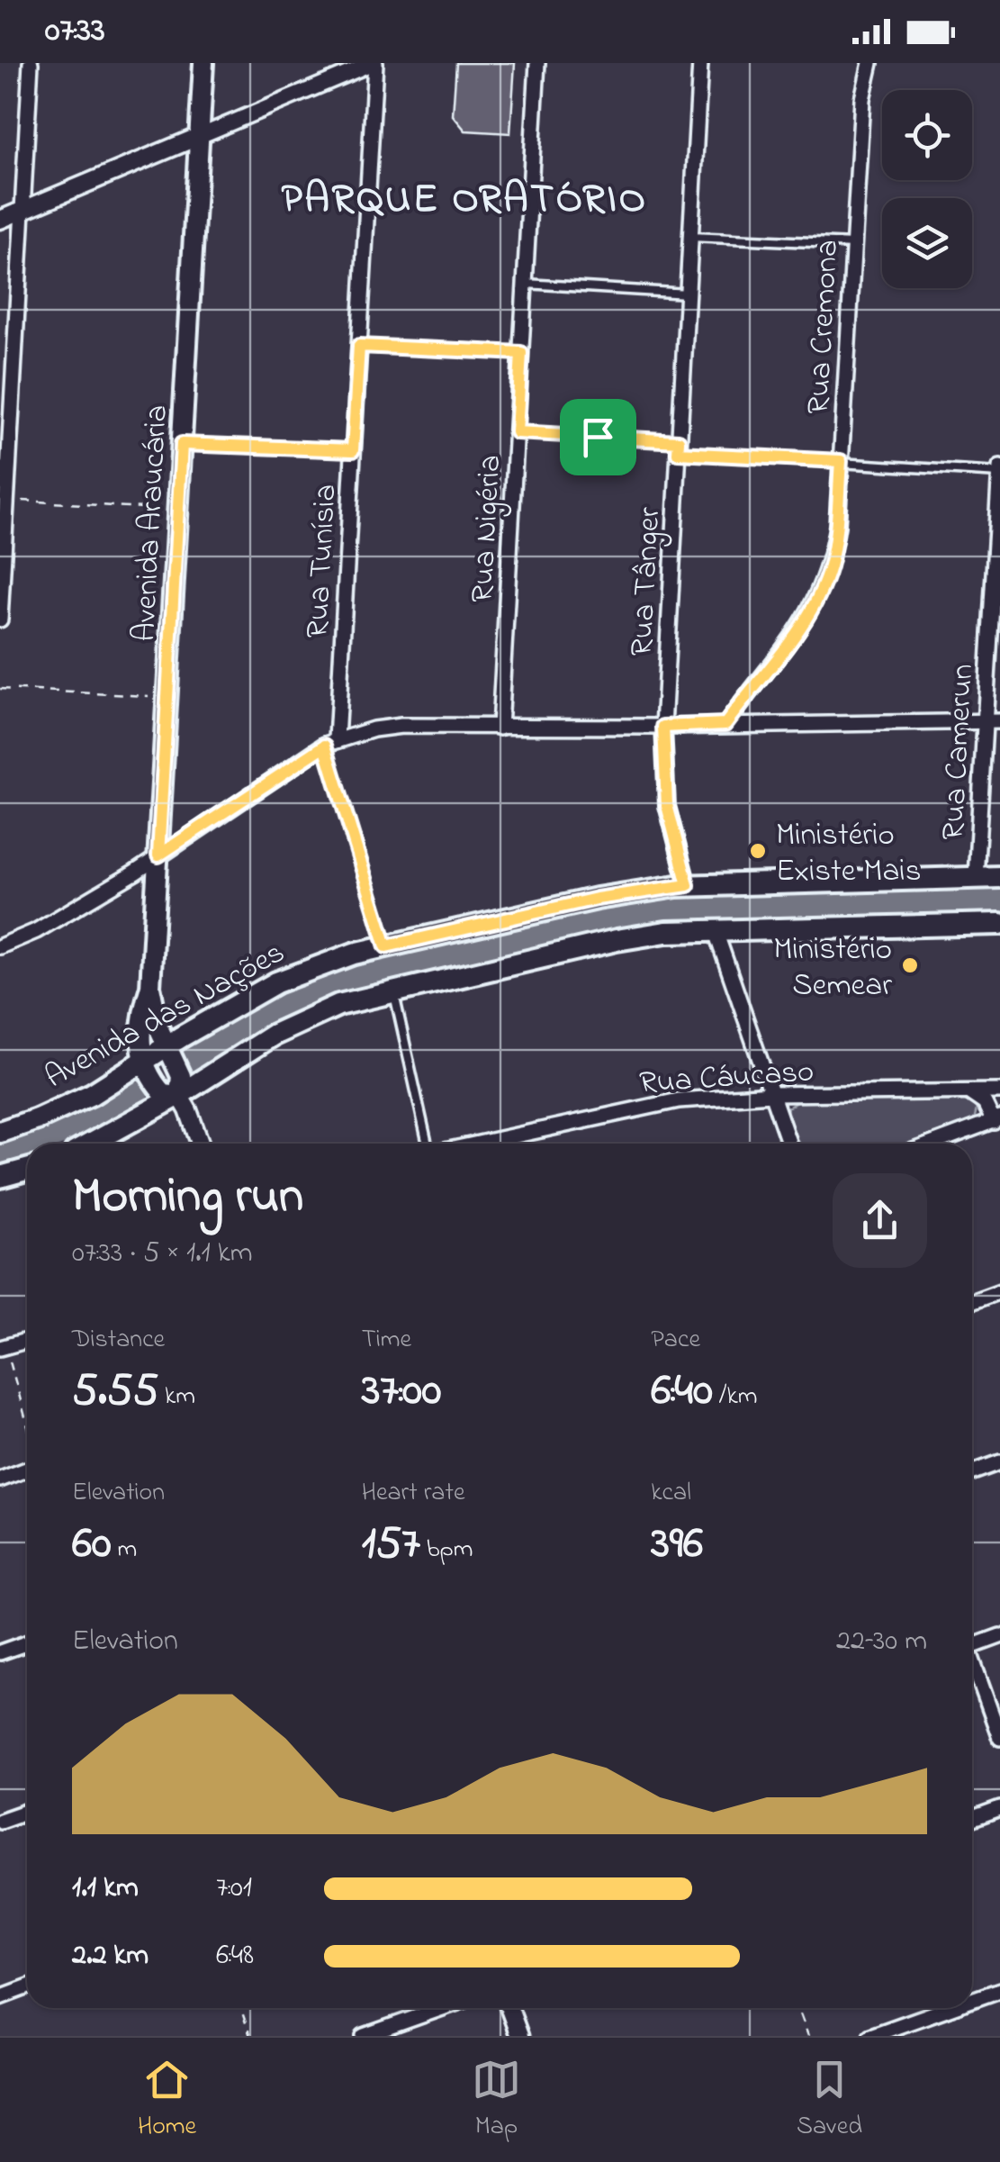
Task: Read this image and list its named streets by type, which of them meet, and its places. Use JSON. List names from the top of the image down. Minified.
{"streets":{"main road":["Avenida Araucária","Avenida das Nações"],"street":["Rua Cremona","Rua Nigéria","Rua Tunísia","Rua Tânger","Rua Camerun","Rua Cáucaso"]},"crossings":[["Avenida Araucária","Avenida das Nações"],["Rua Tânger","Avenida das Nações"],["Rua Camerun","Avenida das Nações"]],"districts":["PARQUE ORATÓRIO"],"places":["Ministério Existe Mais","Ministério Semear"],"page":{"status":"07:33","heading":["Morning run","07:33 · 5 × 1.1 km"],"stats":[["Distance","5.55 km"],["Time","37:00"],["Pace","6:40 /km"],["Elevation","60 m"],["Heart rate","157 bpm"],["kcal","396"]],"chart":["Elevation","22–30 m"],"list":[{"name":"1.1 km","note":"7:01"},{"name":"2.2 km","note":"6:48"}],"tabs":["Home","Map","Saved"]}}
